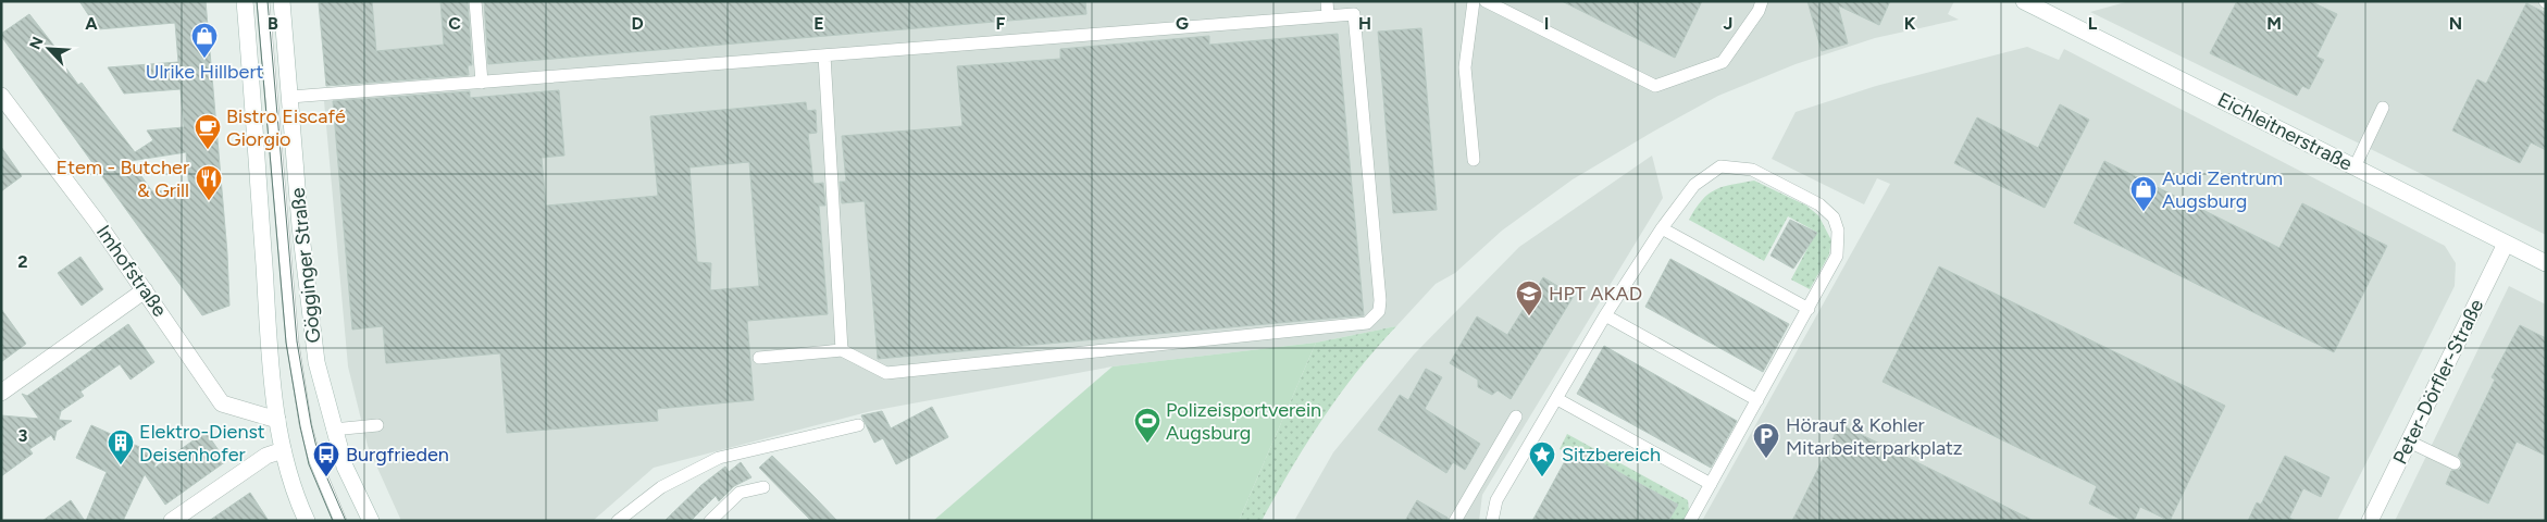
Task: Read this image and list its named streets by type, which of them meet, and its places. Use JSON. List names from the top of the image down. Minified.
{"streets":{"main road":["Eichleitnerstraße","Gögginger Straße","Imhofstraße","Peter-Dörfler-Straße"]},"crossings":[["Eichleitnerstraße","Peter-Dörfler-Straße"],["Gögginger Straße","Imhofstraße"]],"places":{"shop":["Ulrike Hillbert","Audi Zentrum Augsburg"],"cafe":["Bistro Eiscafé Giorgio"],"restaurant":["Etem - Butcher & Grill"],"school or university":["HPT AKAD"],"sports":["Polizeisportverein Augsburg"],"parking":["Hörauf & Kohler Mitarbeiterparkplatz"],"building":["Elektro-Dienst Deisenhofer"],"bus stop":["Burgfrieden"],"place":["Sitzbereich"]},"north":"top left","grid":{"columns":["A","B","C","D","E","F","G","H","I","J","K","L","M","N"],"rows":["2","3"]}}
